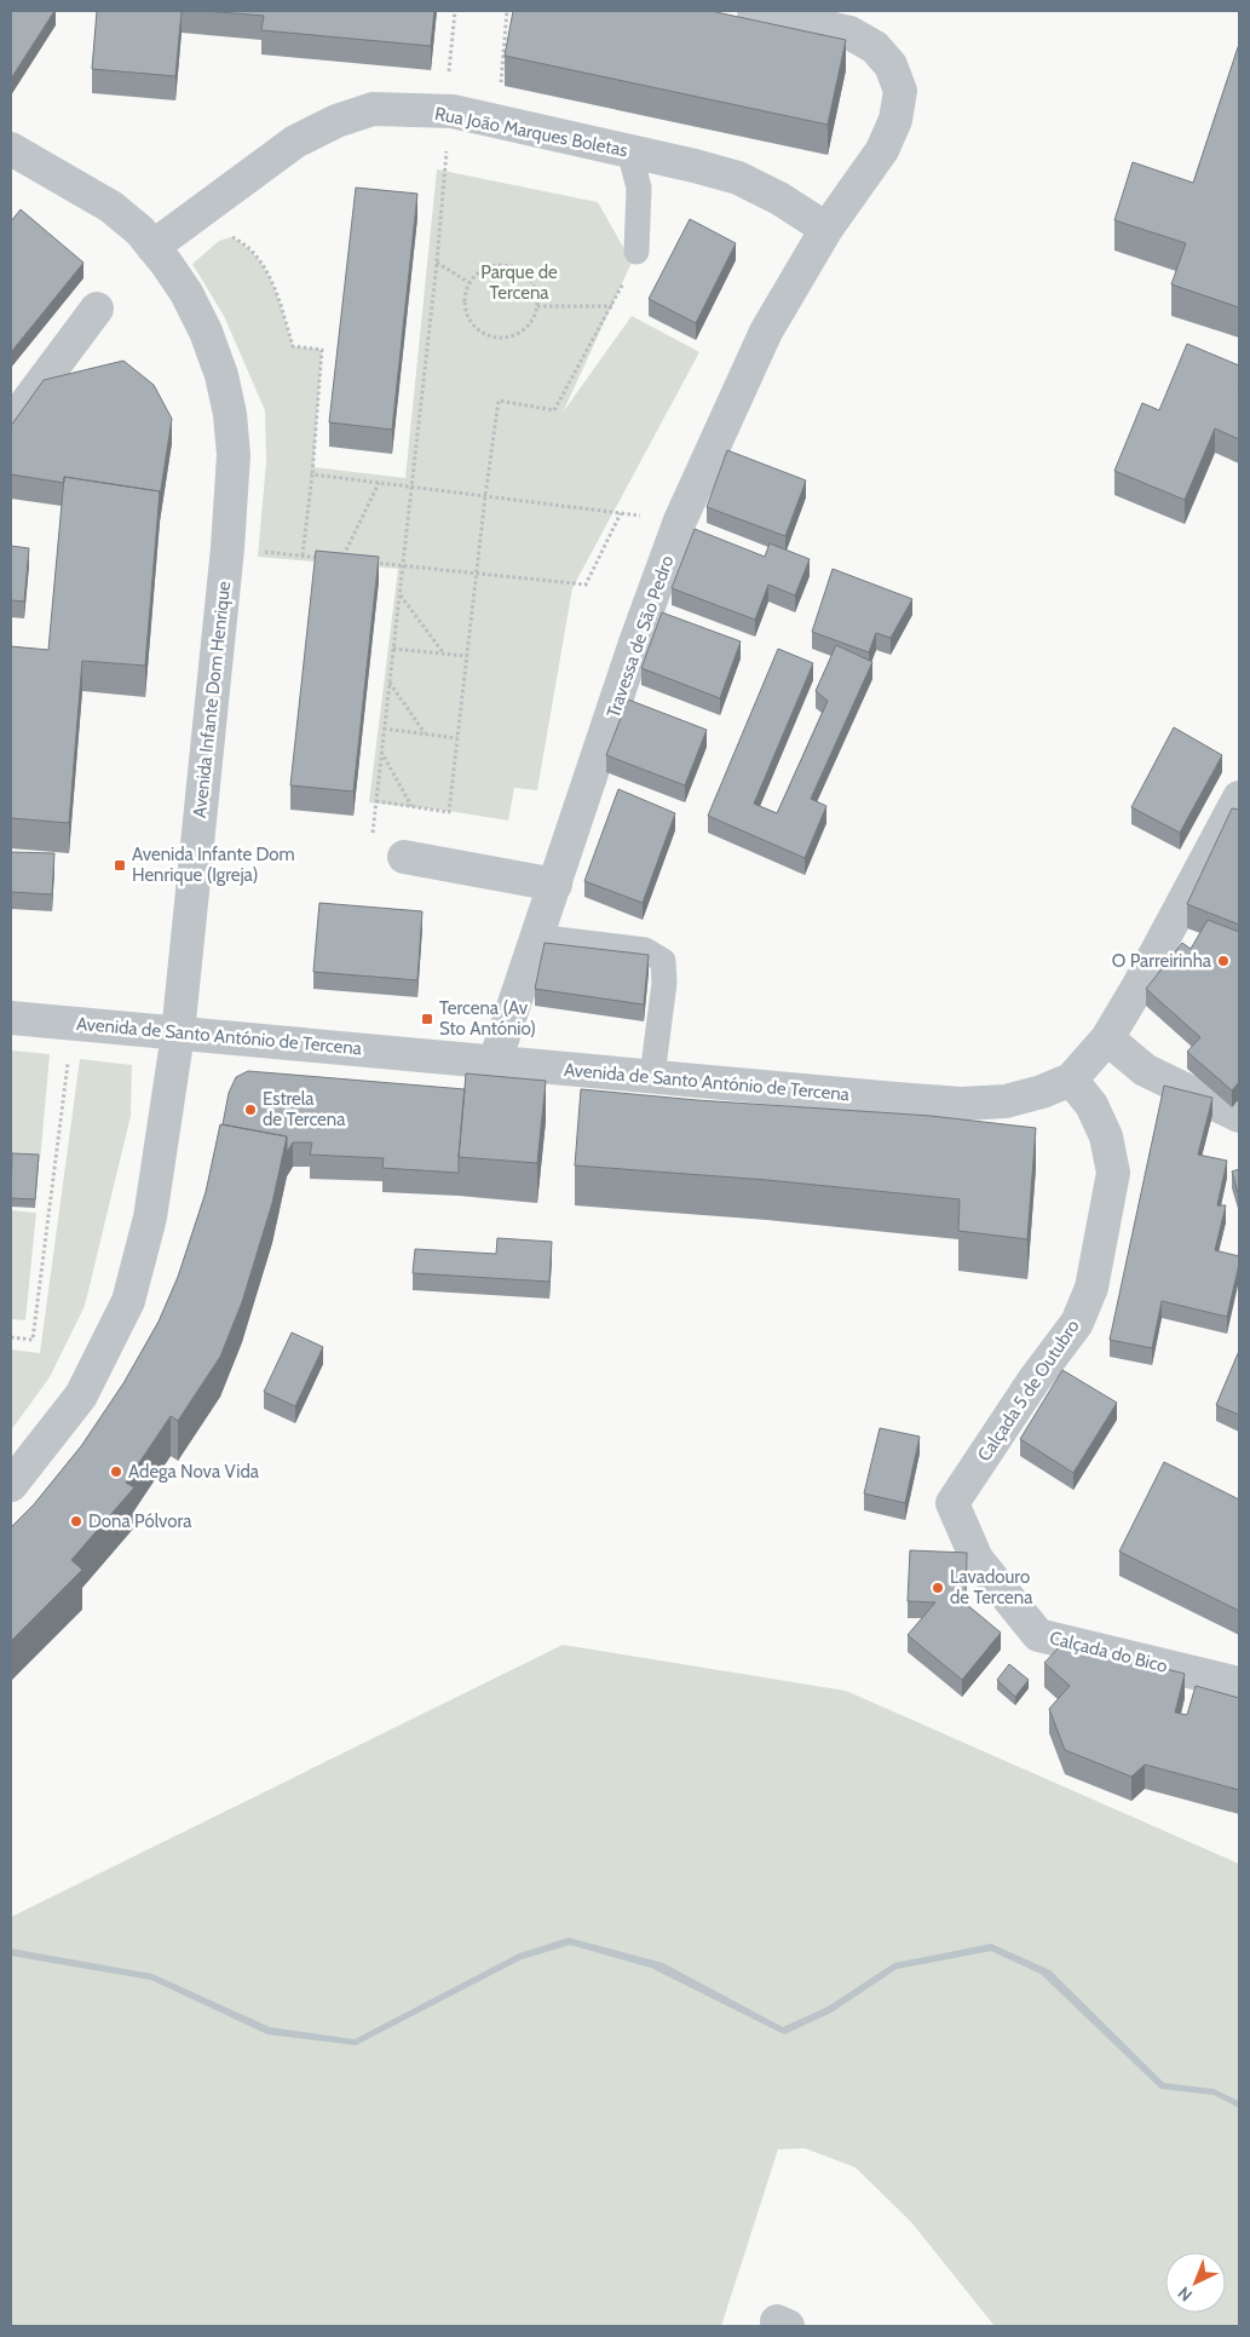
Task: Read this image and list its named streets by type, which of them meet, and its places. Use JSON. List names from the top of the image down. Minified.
{"streets":{"street":["Rua João Marques Boletas","Travessa de São Pedro","Avenida Infante Dom Henrique","Avenida de Santo António de Tercena","Calçada 5 de Outubro","Calçada do Bico"]},"crossings":[["Rua João Marques Boletas","Travessa de São Pedro"],["Rua João Marques Boletas","Avenida Infante Dom Henrique"],["Travessa de São Pedro","Avenida de Santo António de Tercena"],["Avenida Infante Dom Henrique","Avenida de Santo António de Tercena"],["Avenida de Santo António de Tercena","Calçada 5 de Outubro"],["Calçada 5 de Outubro","Calçada do Bico"]],"parks":["Parque de Tercena"],"places":{"transit":["Avenida Infante Dom Henrique (Igreja)","Tercena (Av Sto António)"],"other":["O Parreirinha","Estrela de Tercena","Adega Nova Vida","Dona Pólvora","Lavadouro de Tercena"]},"north":"bottom left"}
